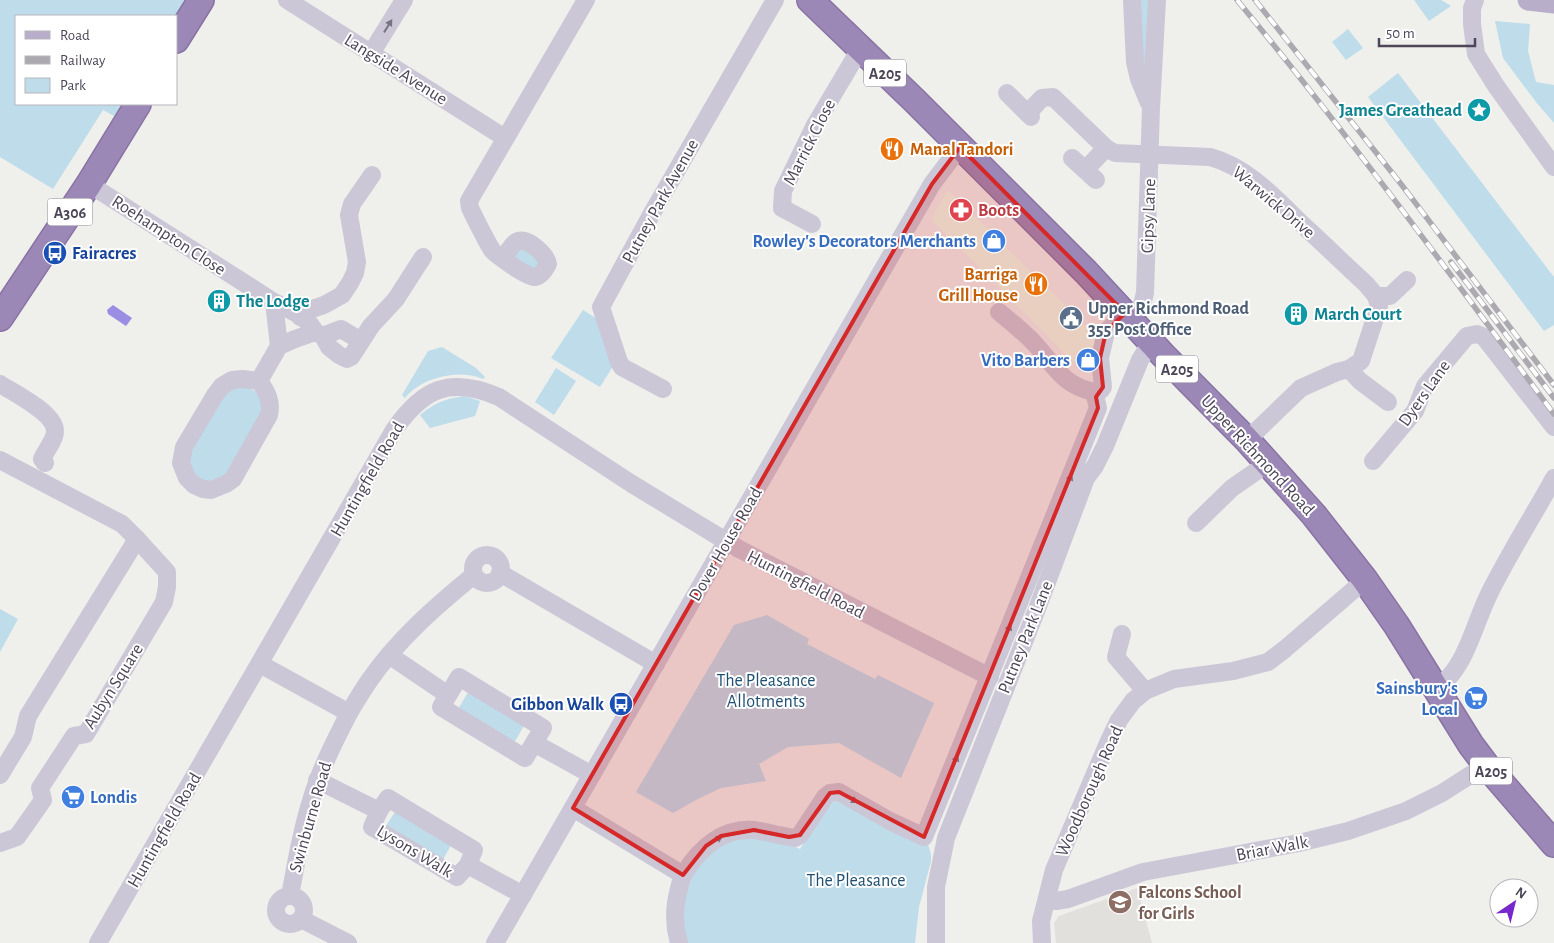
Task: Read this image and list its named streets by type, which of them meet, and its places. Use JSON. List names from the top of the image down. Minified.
{"streets":{"highway":["A205","A306","Upper Richmond Road"],"street":["Langside Avenue","Marrick Close","Putney Park Avenue","Warwick Drive","Gipsy Lane","Roehampton Close","Dyers Lane","Huntingfield Road","Dover House Road","Putney Park Lane","Aubyn Square","Woodborough Road","Swinburne Road","Briar Walk","Lysons Walk"]},"crossings":[["Marrick Close","Upper Richmond Road"],["Warwick Drive","Gipsy Lane"],["A306","Roehampton Close"],["Gipsy Lane","Upper Richmond Road"],["Gipsy Lane","Putney Park Lane"],["Upper Richmond Road","Dover House Road"],["Upper Richmond Road","Putney Park Lane"],["Upper Richmond Road","Woodborough Road"],["Upper Richmond Road","Briar Walk"],["Huntingfield Road","Dover House Road"],["Huntingfield Road","Putney Park Lane"],["Dover House Road","Swinburne Road"],["Dover House Road","Lysons Walk"],["Woodborough Road","Briar Walk"],["Swinburne Road","Lysons Walk"]],"parks":["The Pleasance Allotments","The Pleasance"],"places":{"place":["James Greathead"],"restaurant":["Manal Tandori","Barriga Grill House"],"pharmacy":["Boots"],"shop":["Rowley's Decorators Merchants","Vito Barbers"],"bus stop":["Fairacres","Gibbon Walk"],"building":["The Lodge","March Court"],"public building":["Upper Richmond Road 355 Post Office"],"supermarket":["Sainsbury's Local","Londis"],"school or university":["Falcons School for Girls"]},"legend":["Road","Railway","Park"],"scale_bar":"50 m","north":"top right"}
